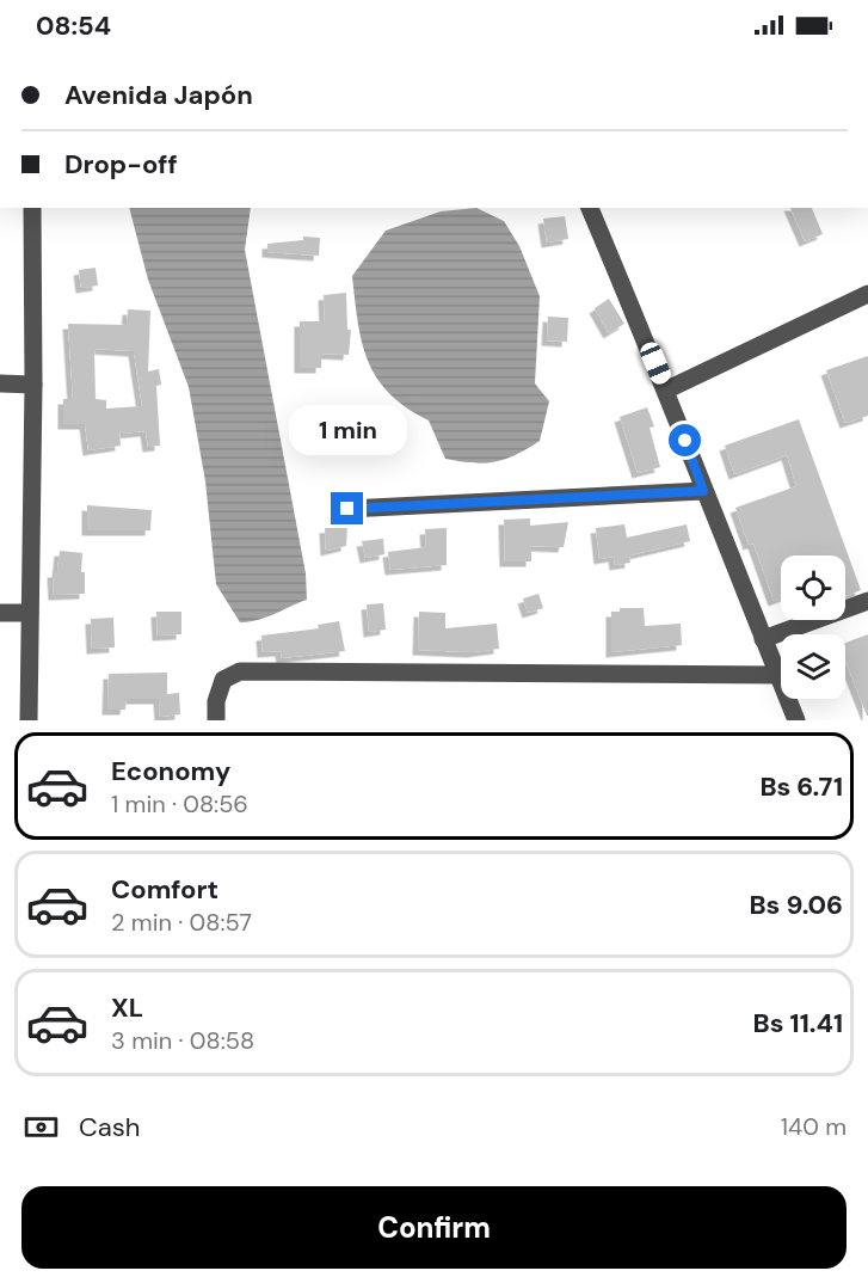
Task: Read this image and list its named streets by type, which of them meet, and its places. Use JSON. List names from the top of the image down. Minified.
{"page":{"status":"08:54","banner":["Avenida Japón","Drop-off"],"bubble":"1 min","list":[{"name":"Economy","note":"1 min · 08:56","value":"Bs 6.71"},{"name":"Comfort","note":"2 min · 08:57","value":"Bs 9.06"},{"name":"XL","note":"3 min · 08:58","value":"Bs 11.41"}],"pay":["Cash","140 m"],"buttons":"Confirm"}}
